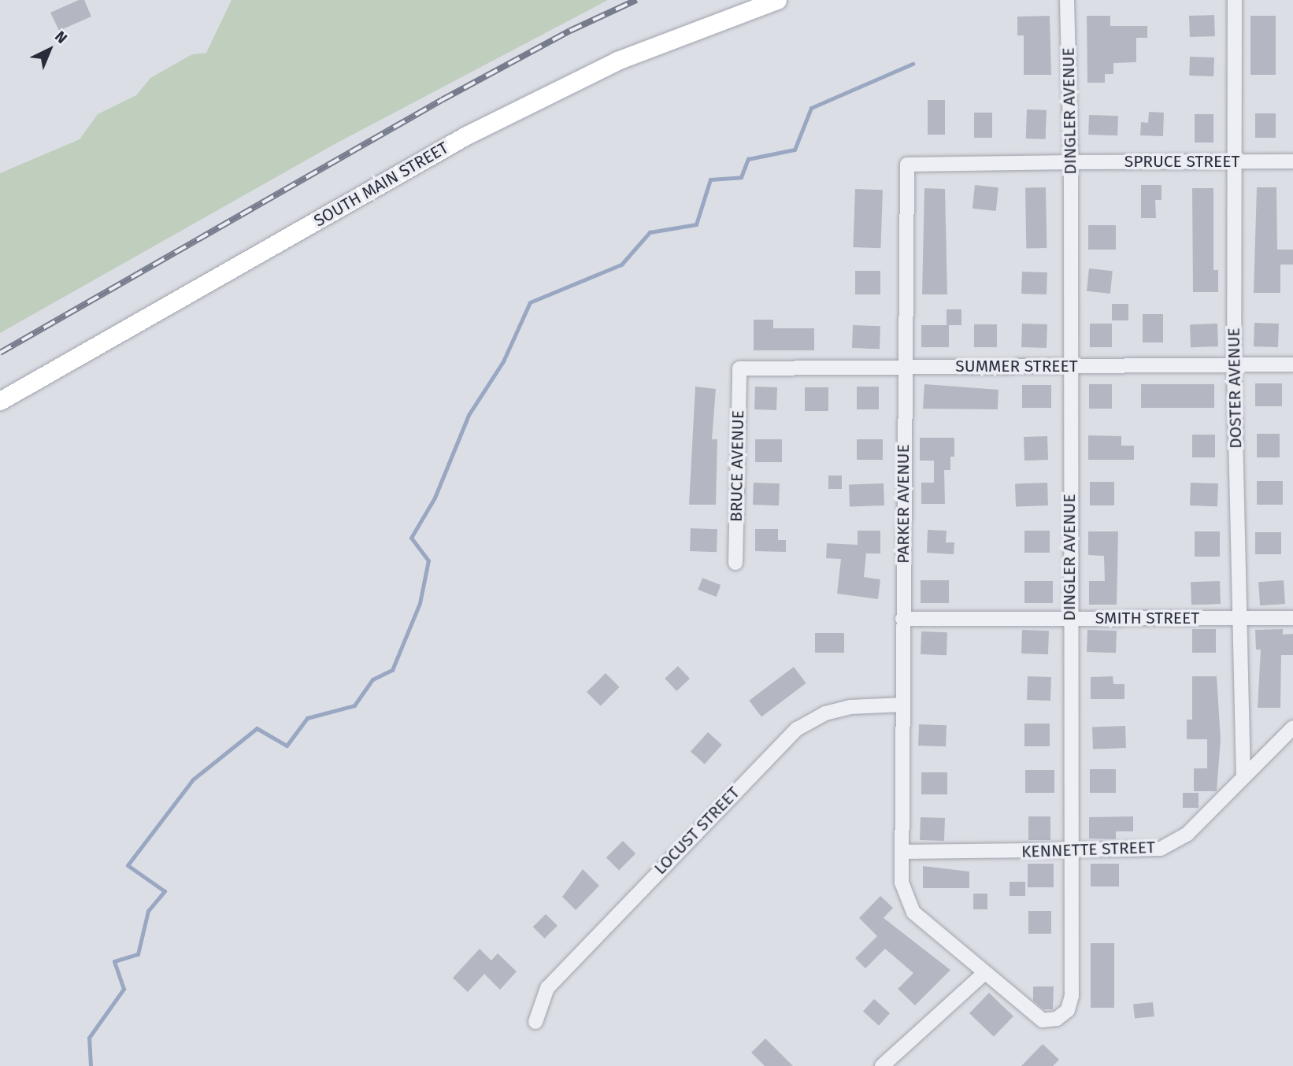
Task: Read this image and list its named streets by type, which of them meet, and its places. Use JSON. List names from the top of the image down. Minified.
{"streets":{"main road":["SOUTH MAIN STREET"],"street":["DINGLER AVENUE","SPRUCE STREET","SUMMER STREET","DOSTER AVENUE","BRUCE AVENUE","PARKER AVENUE","SMITH STREET","LOCUST STREET","KENNETTE STREET"]},"crossings":[["DINGLER AVENUE","SPRUCE STREET"],["DINGLER AVENUE","SUMMER STREET"],["DINGLER AVENUE","PARKER AVENUE"],["DINGLER AVENUE","SMITH STREET"],["DINGLER AVENUE","KENNETTE STREET"],["SPRUCE STREET","DOSTER AVENUE"],["SPRUCE STREET","PARKER AVENUE"],["SUMMER STREET","DOSTER AVENUE"],["SUMMER STREET","BRUCE AVENUE"],["SUMMER STREET","PARKER AVENUE"],["DOSTER AVENUE","SMITH STREET"],["DOSTER AVENUE","KENNETTE STREET"],["PARKER AVENUE","SMITH STREET"],["PARKER AVENUE","LOCUST STREET"],["PARKER AVENUE","KENNETTE STREET"]],"north":"top right"}
